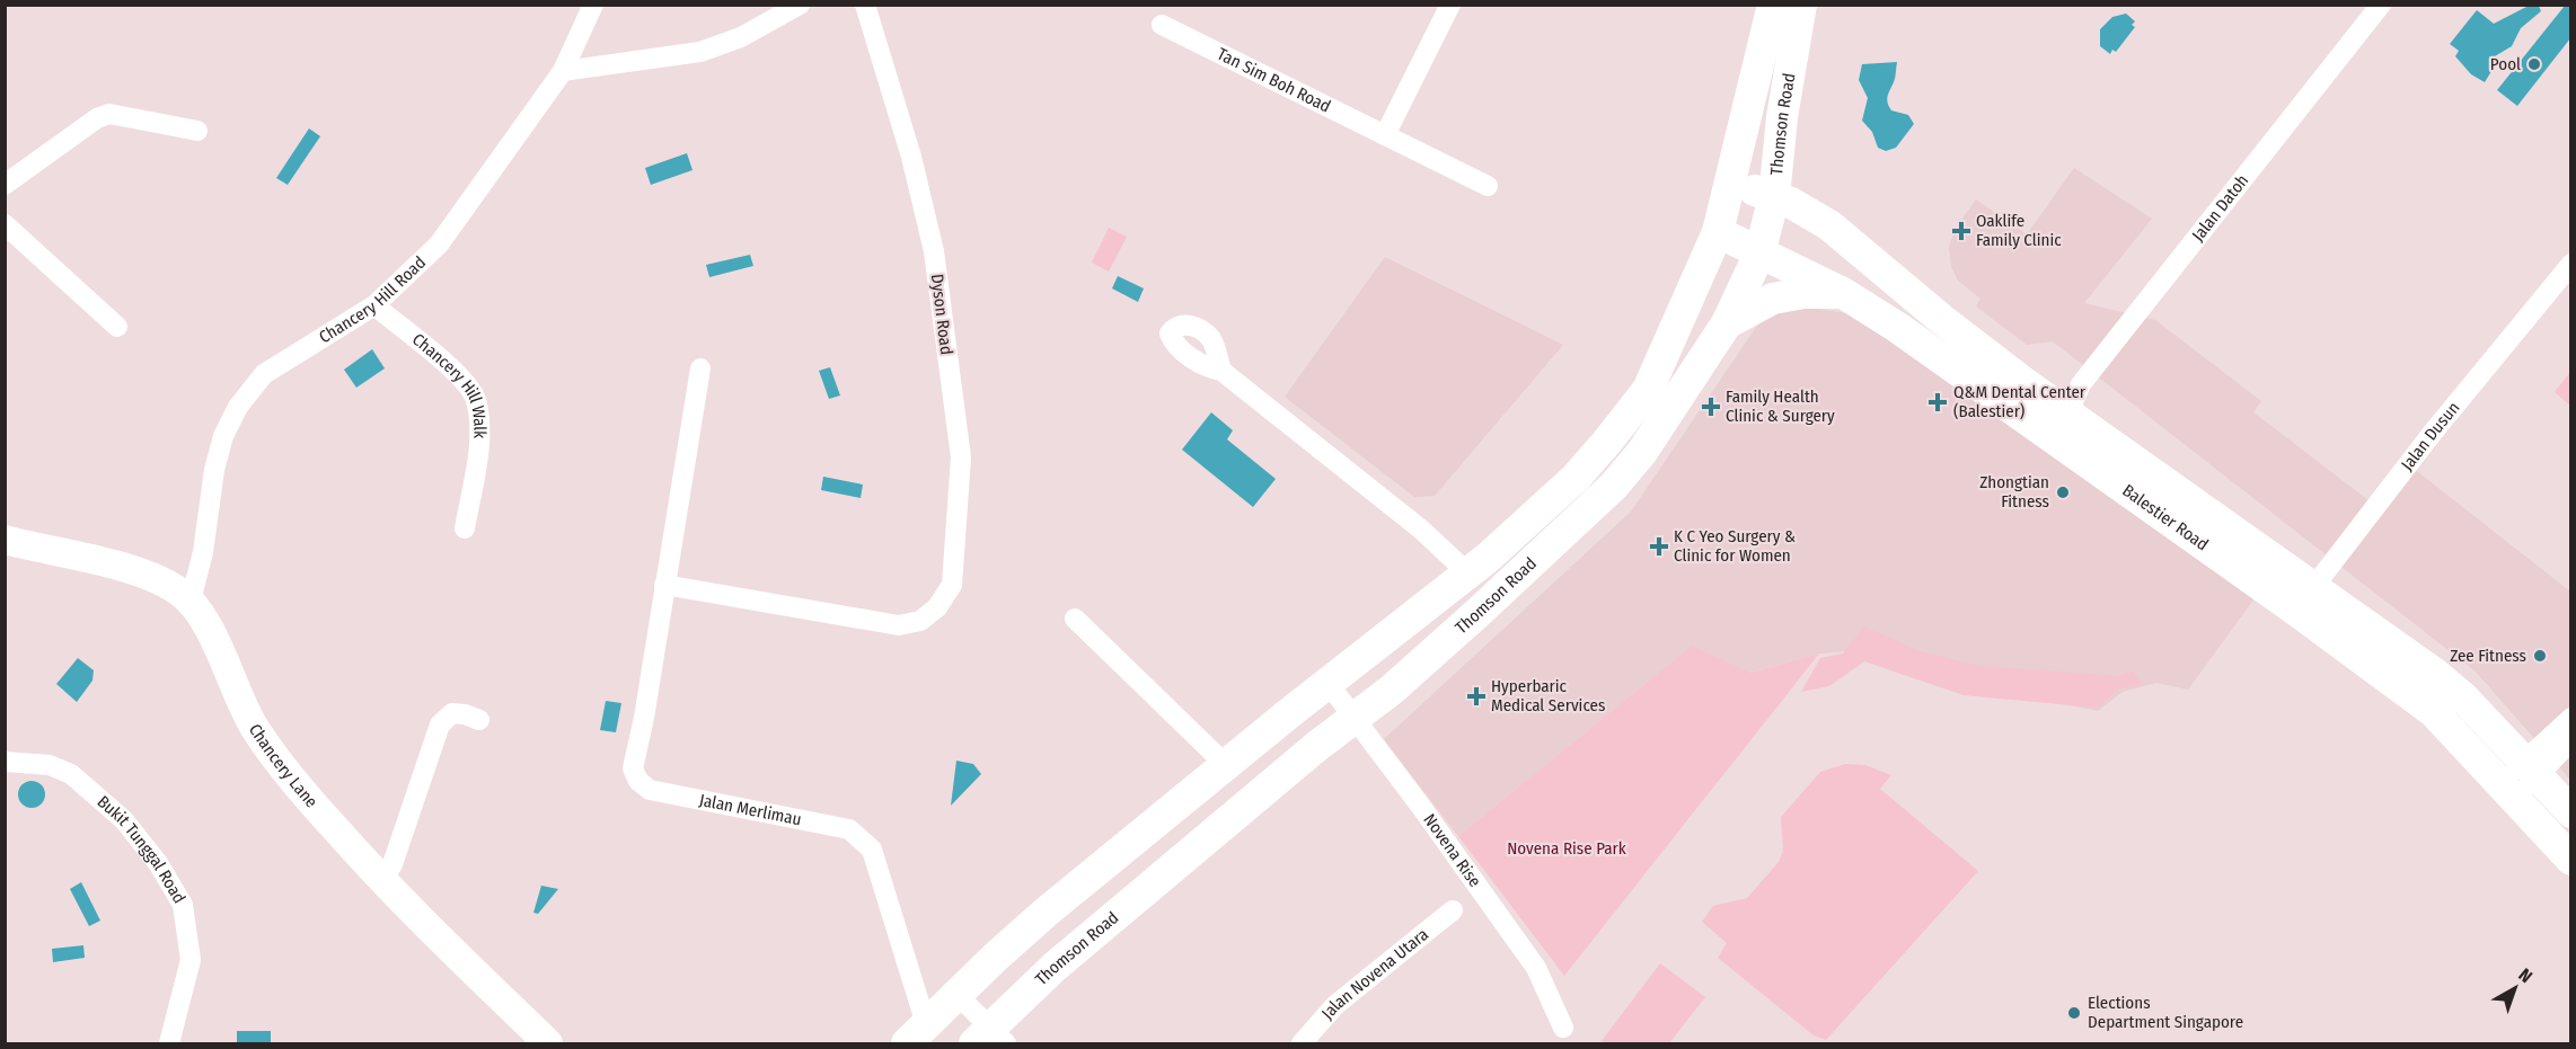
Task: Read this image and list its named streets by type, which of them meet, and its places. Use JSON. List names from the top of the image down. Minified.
{"streets":{"main road":["Thomson Road","Balestier Road"],"street":["Tan Sim Boh Road","Jalan Datoh","Chancery Hill Road","Dyson Road","Chancery Hill Walk","Jalan Dusun","Chancery Lane","Jalan Merlimau","Bukit Tunggal Road","Novena Rise","Jalan Novena Utara"]},"crossings":[["Thomson Road","Balestier Road"],["Thomson Road","Jalan Merlimau"],["Thomson Road","Novena Rise"],["Jalan Datoh","Balestier Road"],["Chancery Hill Road","Chancery Hill Walk"],["Chancery Hill Road","Chancery Lane"],["Dyson Road","Jalan Merlimau"],["Jalan Dusun","Balestier Road"]],"parks":["Novena Rise Park"],"places":{"other":["Pool","Zhongtian Fitness","Zee Fitness","Elections Department Singapore"],"health":["Oaklife Family Clinic","Q&M Dental Center (Balestier)","Family Health Clinic & Surgery","K C Yeo Surgery & Clinic for Women","Hyperbaric Medical Services"]},"north":"top right"}
